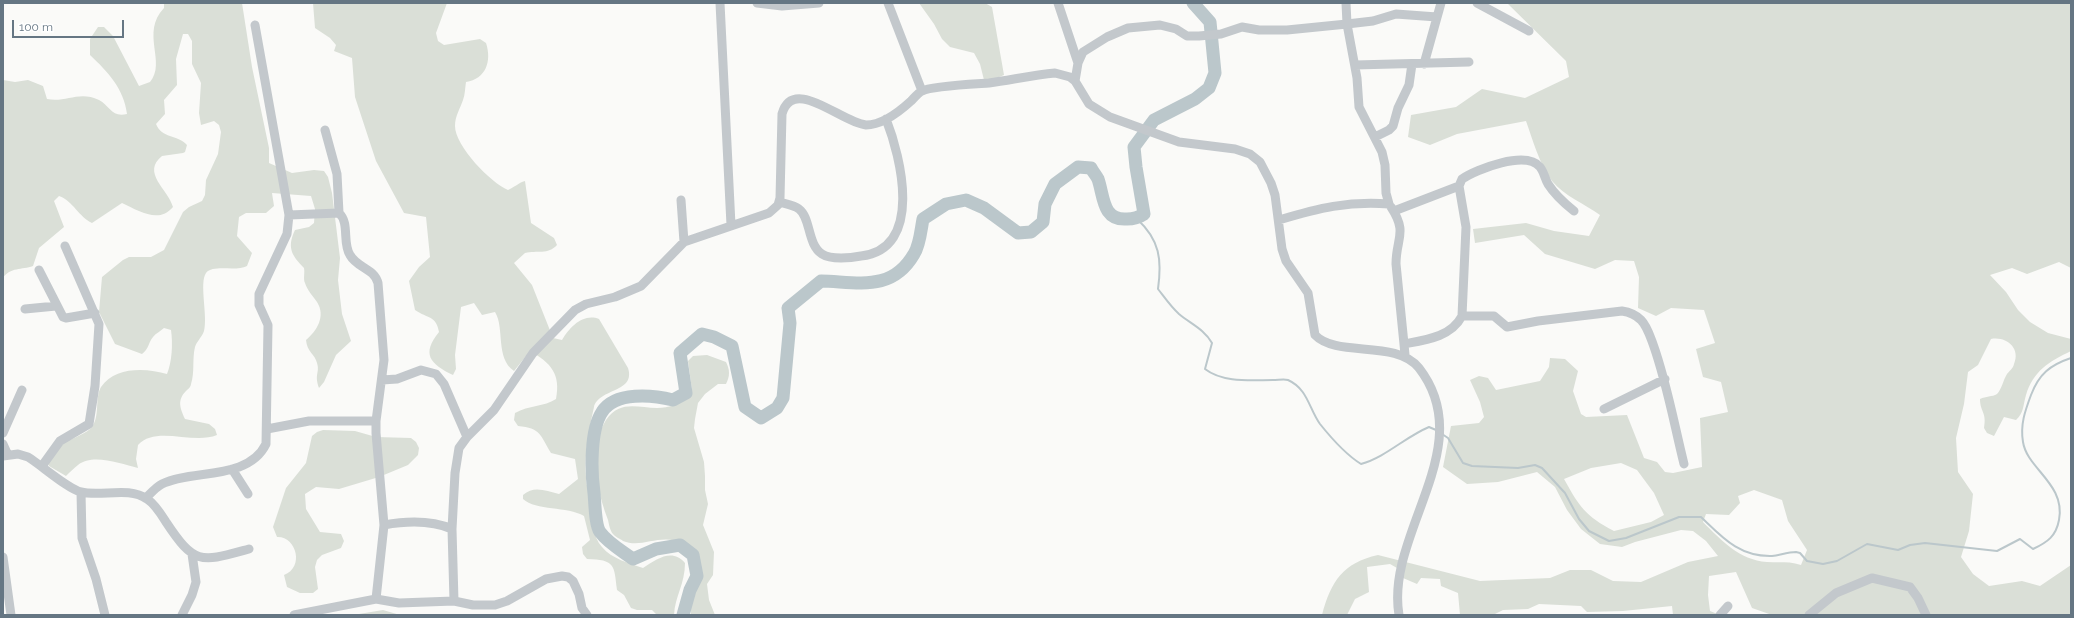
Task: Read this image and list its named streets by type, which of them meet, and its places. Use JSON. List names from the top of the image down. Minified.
{"scale_bar":"100 m"}
